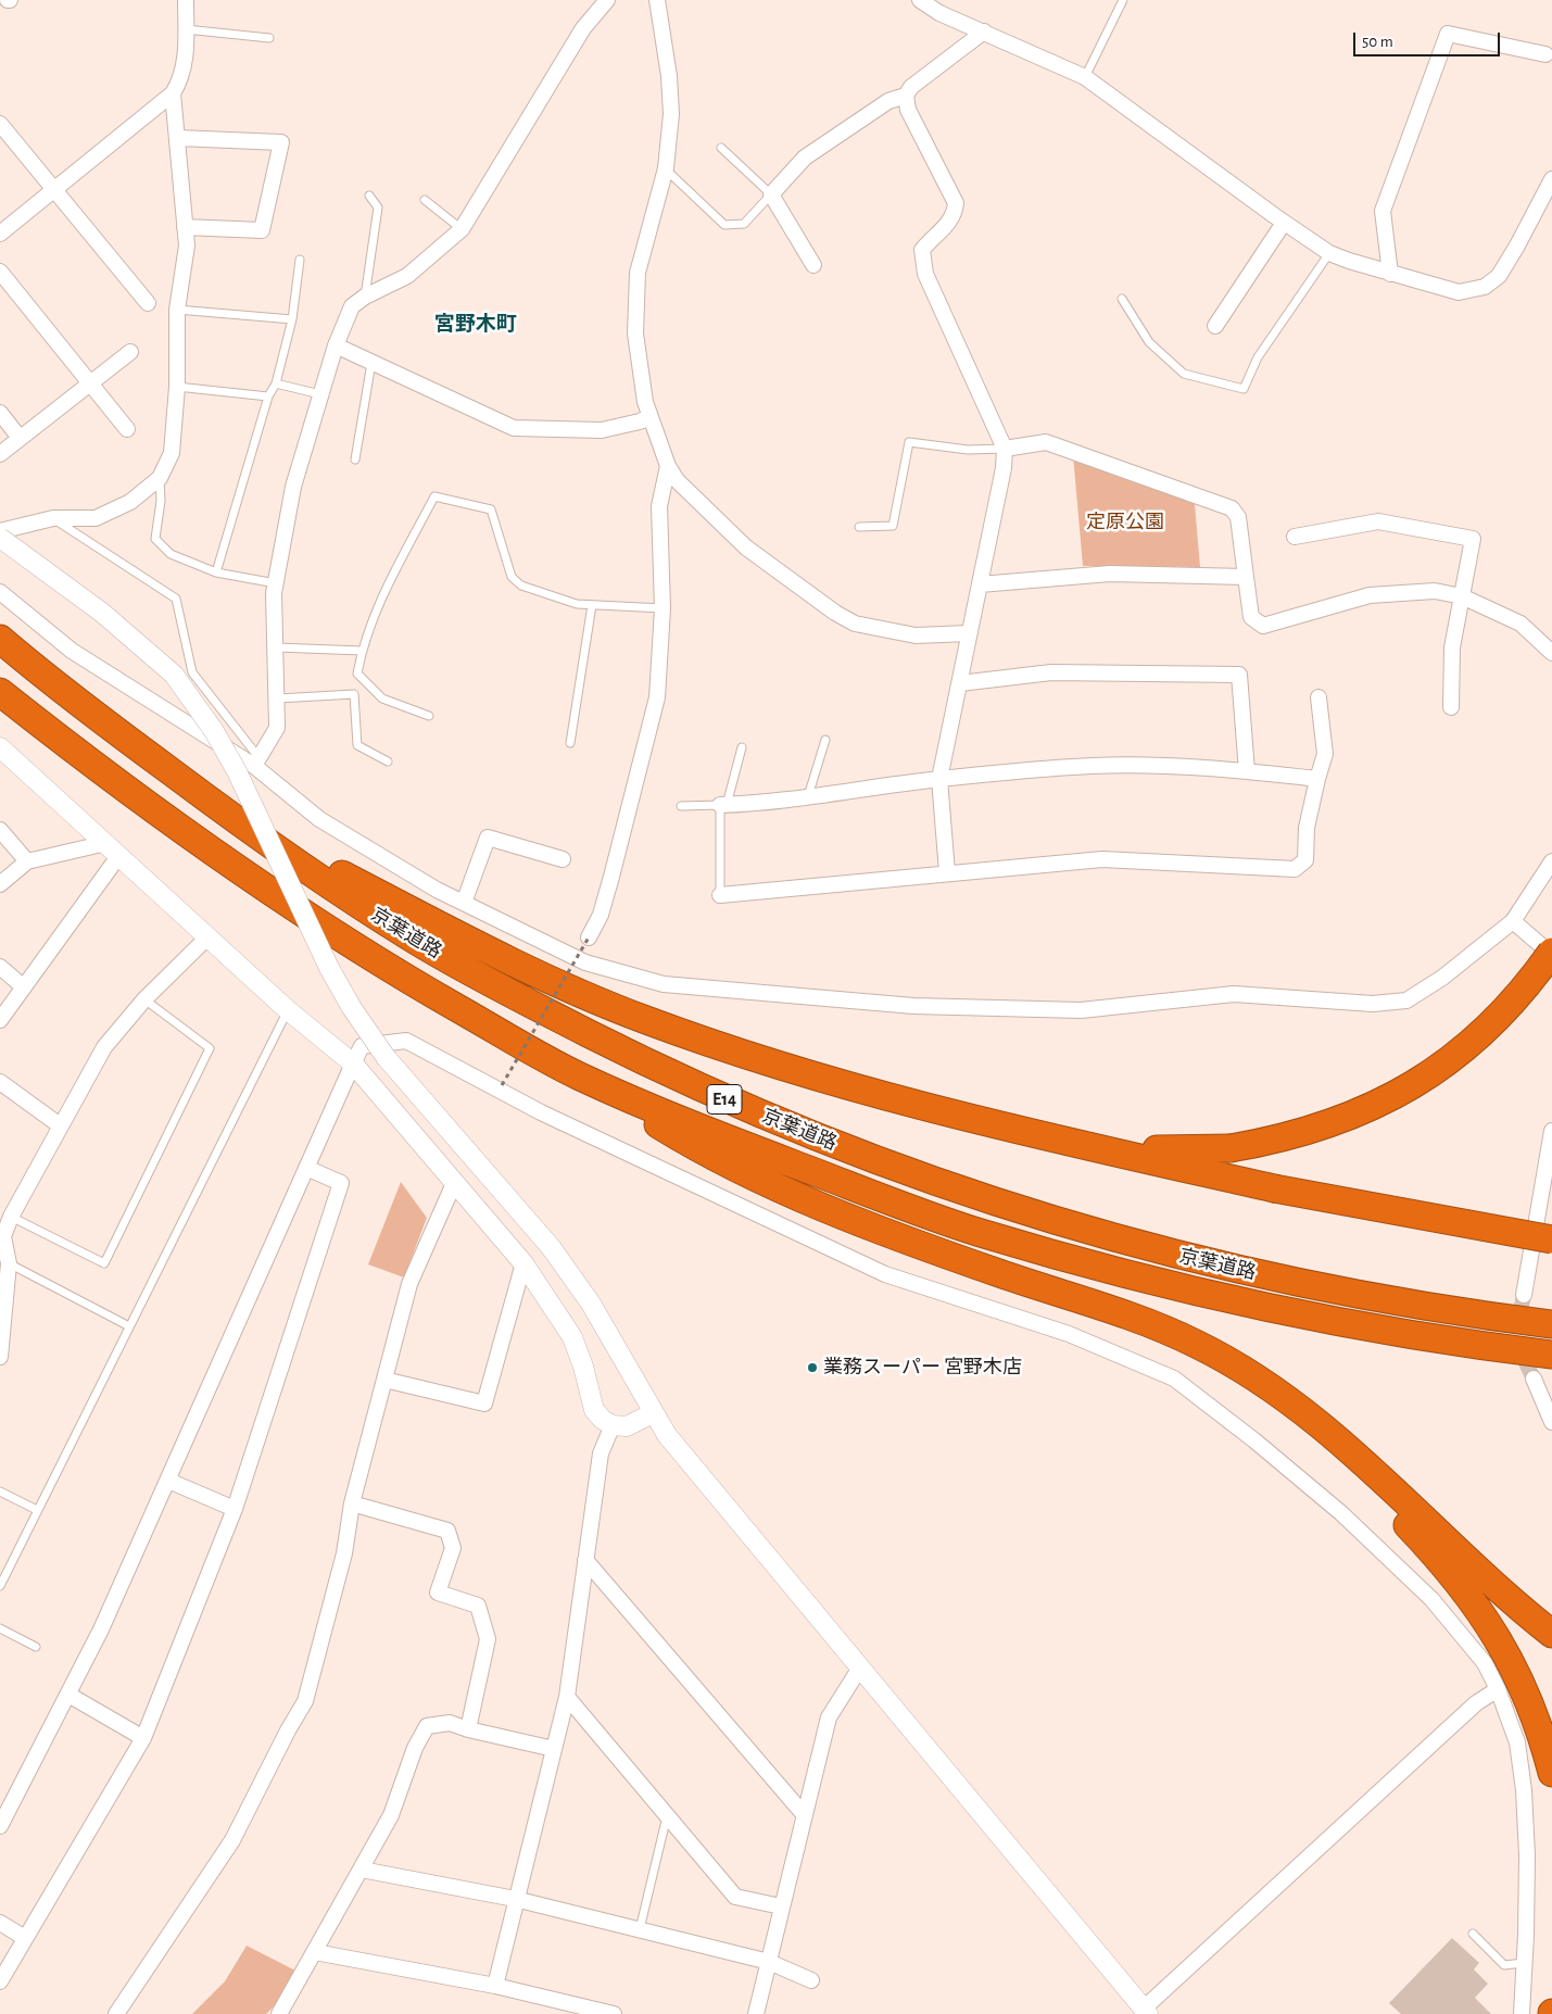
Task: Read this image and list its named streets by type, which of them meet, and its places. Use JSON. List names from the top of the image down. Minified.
{"streets":{"highway":["京葉道路","E14"]},"districts":["宮野木町"],"parks":["定原公園"],"places":["業務スーパー 宮野木店"],"scale_bar":"50 m"}
